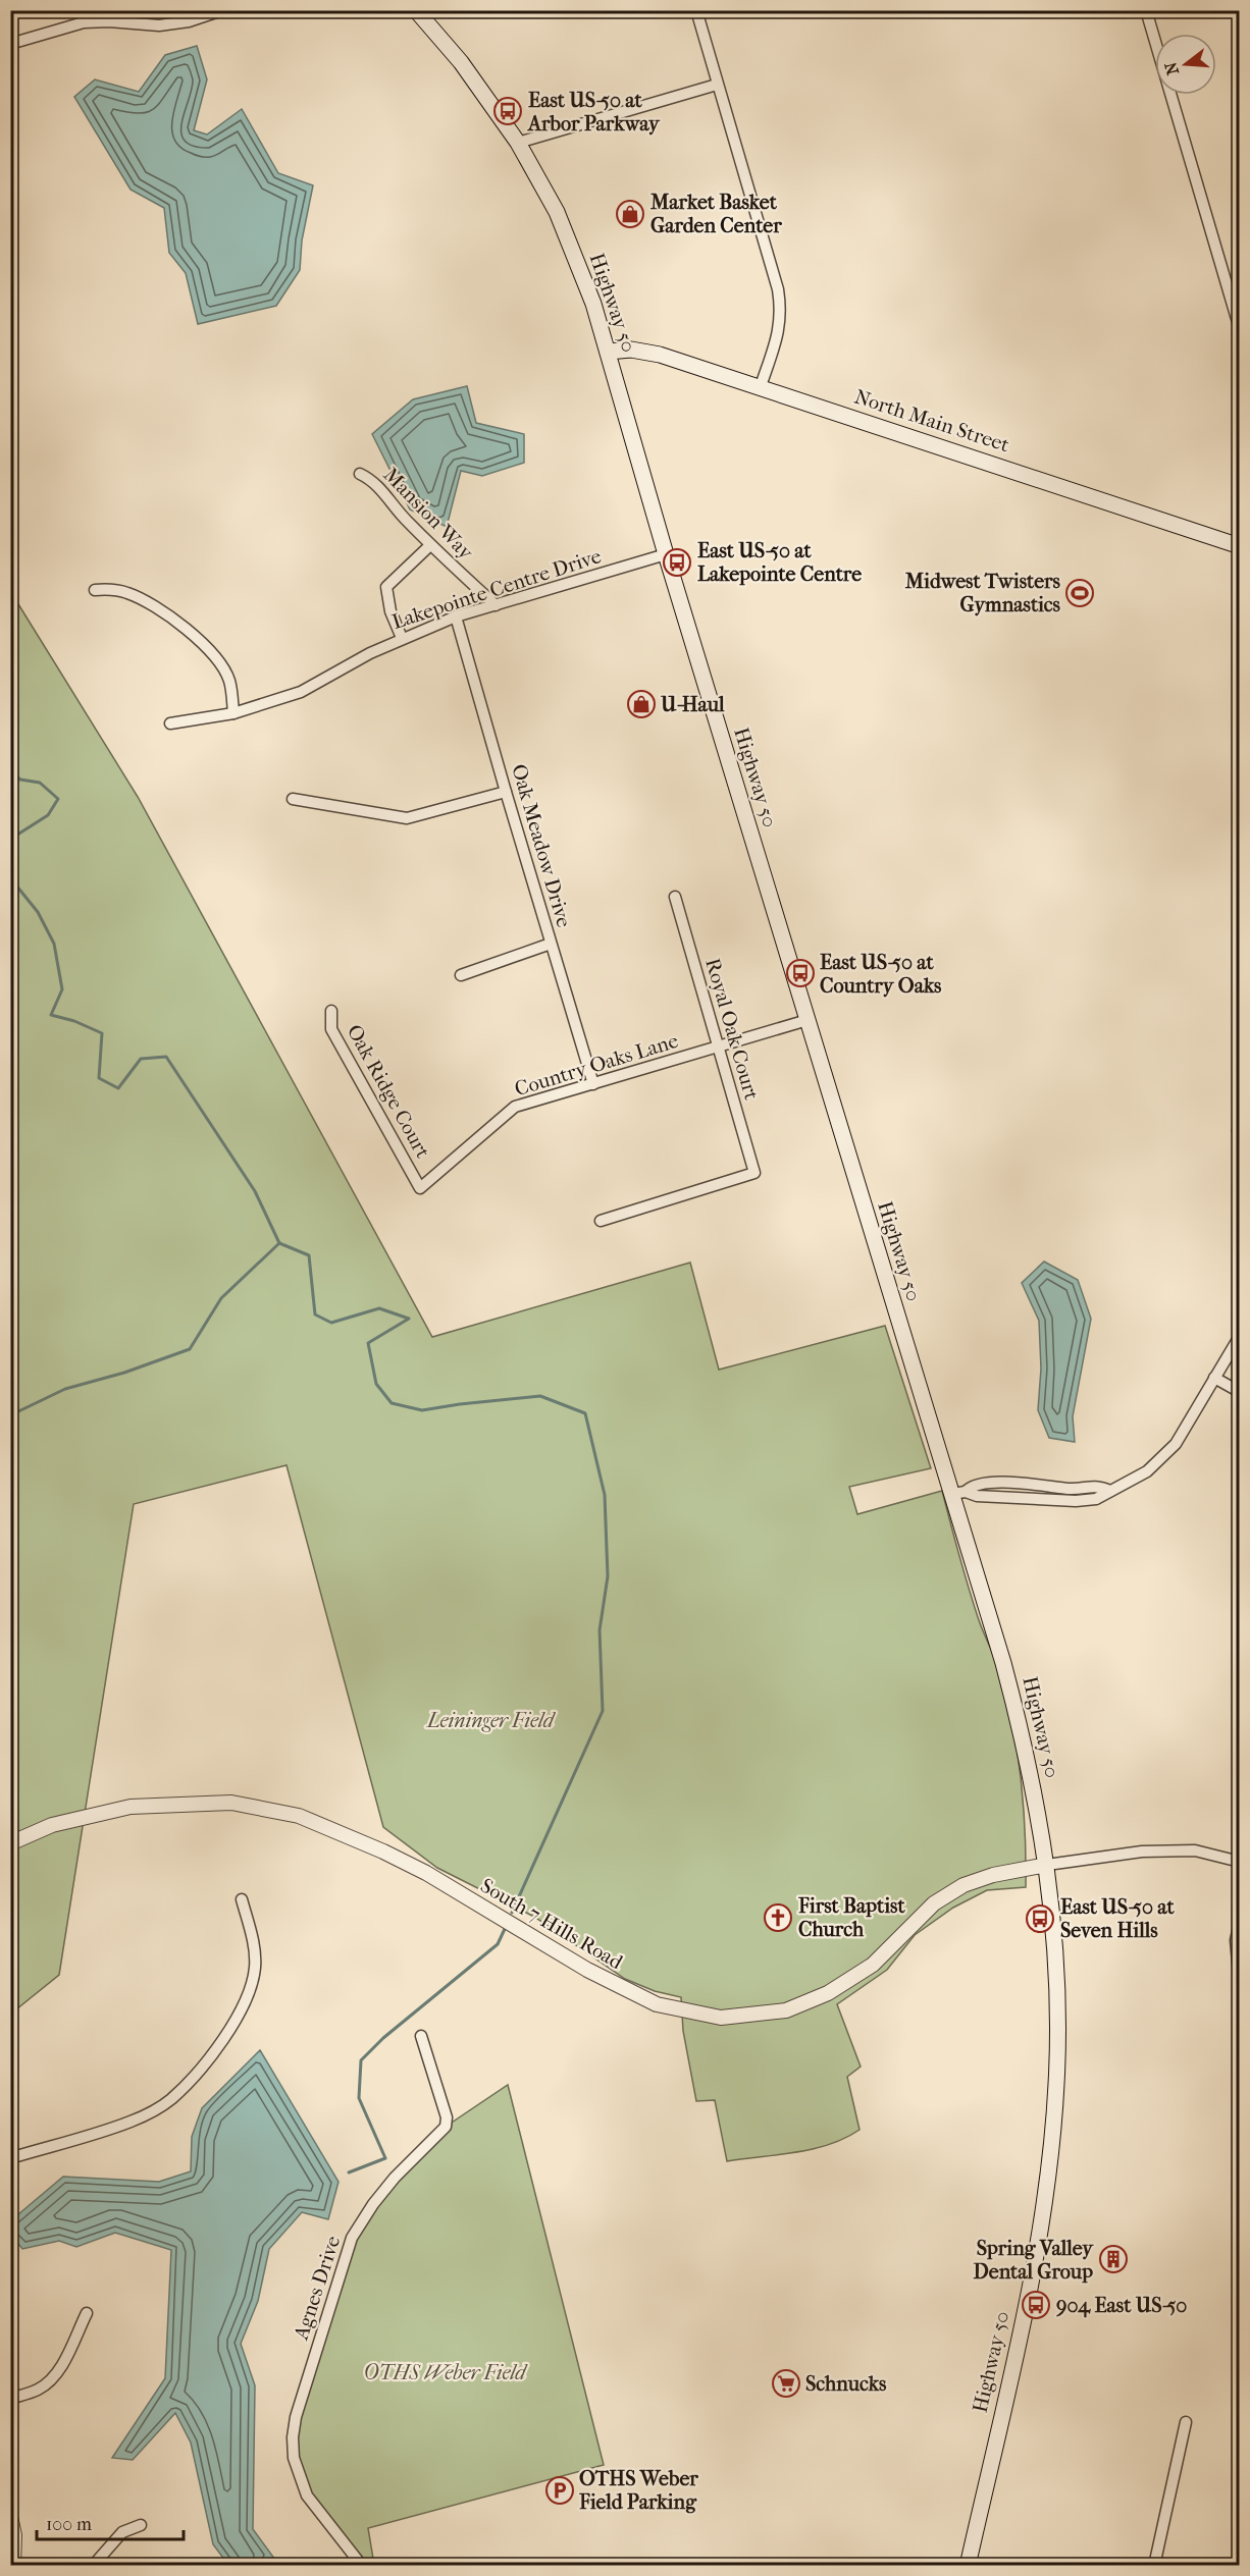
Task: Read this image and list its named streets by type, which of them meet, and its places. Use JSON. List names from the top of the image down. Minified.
{"streets":{"main road":["Highway 50","North Main Street"],"street":["Mansion Way","Lakepointe Centre Drive","Oak Meadow Drive","Royal Oak Court","Country Oaks Lane","Oak Ridge Court","South 7 Hills Road","Agnes Drive"]},"crossings":[["Highway 50","North Main Street"],["Highway 50","Lakepointe Centre Drive"],["Highway 50","Country Oaks Lane"],["Highway 50","South 7 Hills Road"],["Mansion Way","Lakepointe Centre Drive"],["Lakepointe Centre Drive","Oak Meadow Drive"],["Oak Meadow Drive","Country Oaks Lane"],["Royal Oak Court","Country Oaks Lane"],["Country Oaks Lane","Oak Ridge Court"]],"parks":["Leininger Field","OTHS Weber Field"],"places":{"bus stop":["East US-50 at Arbor Parkway","East US-50 at Lakepointe Centre","East US-50 at Country Oaks","East US-50 at Seven Hills","904 East US-50"],"shop":["Market Basket Garden Center","U-Haul"],"sports":["Midwest Twisters Gymnastics"],"church":["First Baptist Church"],"building":["Spring Valley Dental Group"],"supermarket":["Schnucks"],"parking":["OTHS Weber Field Parking"]},"scale_bar":"100 m","north":"left"}
